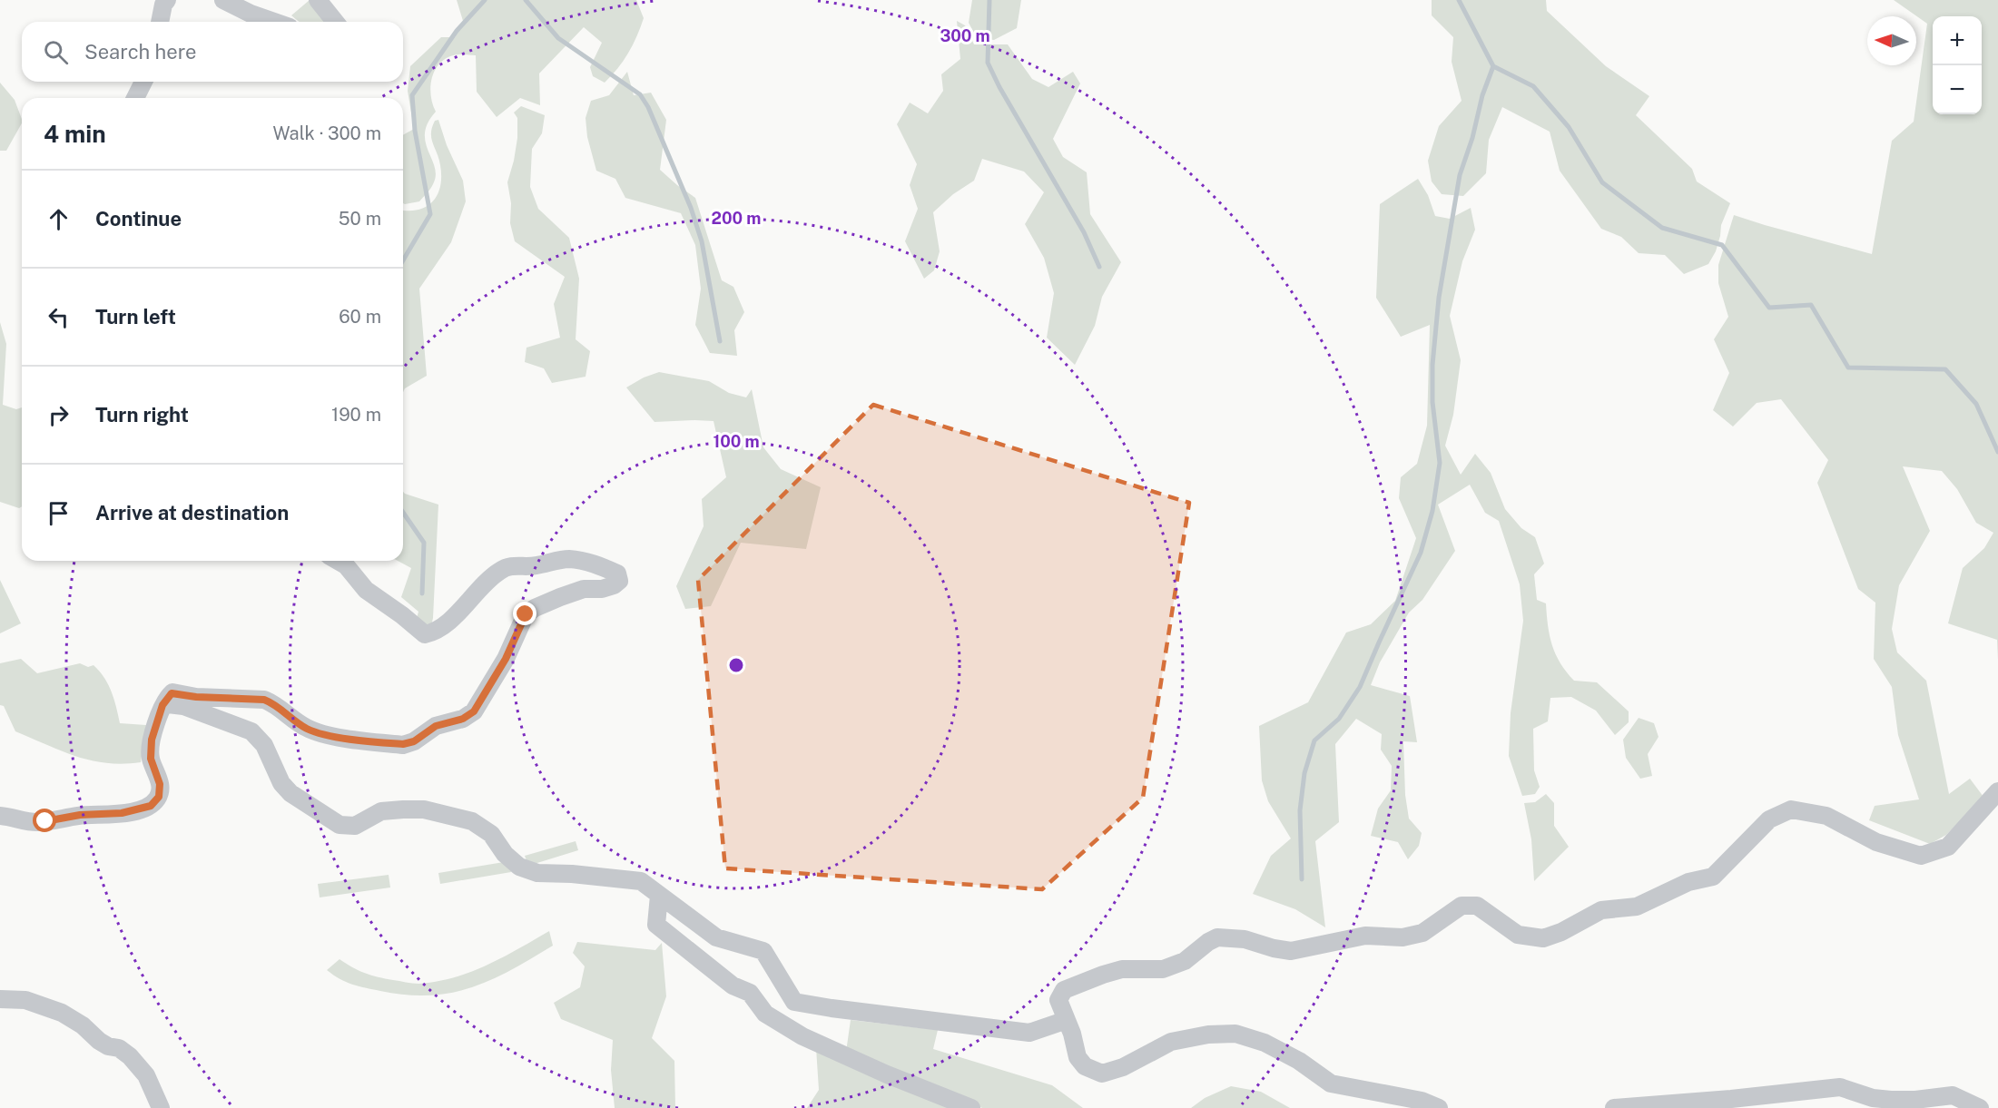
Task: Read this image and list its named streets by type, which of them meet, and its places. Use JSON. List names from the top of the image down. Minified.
{"north":"left","page":{"map_buttons":["+","−"],"search":"Search here","heading":["4 min","Walk · 300 m"],"list":[["Continue","50 m"],["Turn left","60 m"],["Turn right","190 m"],"Arrive at destination"]},"rings":["300 m","200 m","100 m"]}
